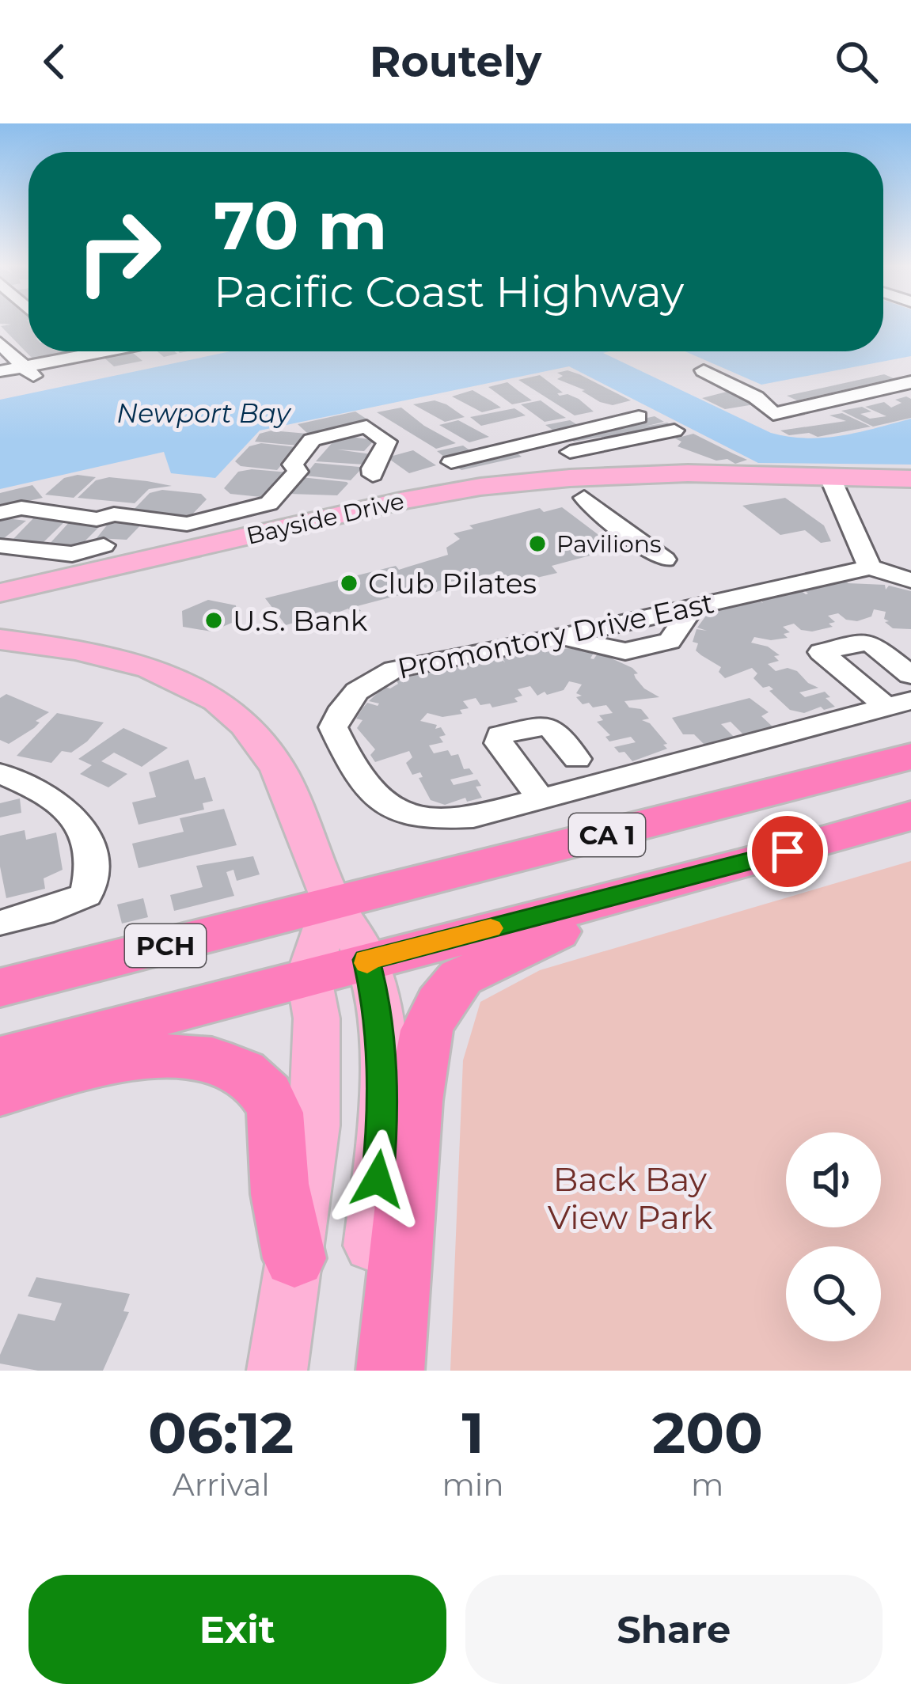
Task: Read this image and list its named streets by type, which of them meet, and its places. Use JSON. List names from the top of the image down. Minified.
{"streets":{"highway":["CA 1","PCH"],"main road":["Bayside Drive"],"street":["Promontory Drive East"]},"crossings":[["CA 1","PCH"]],"water":["Newport Bay"],"parks":["Back Bay View Park"],"places":["Pavilions","Club Pilates","U.S. Bank"],"page":{"header":"Routely","turn":["70 m","Pacific Coast Highway"],"eta":["06:12","Arrival","1","min","200","m"],"buttons":["Exit","Share"]}}
